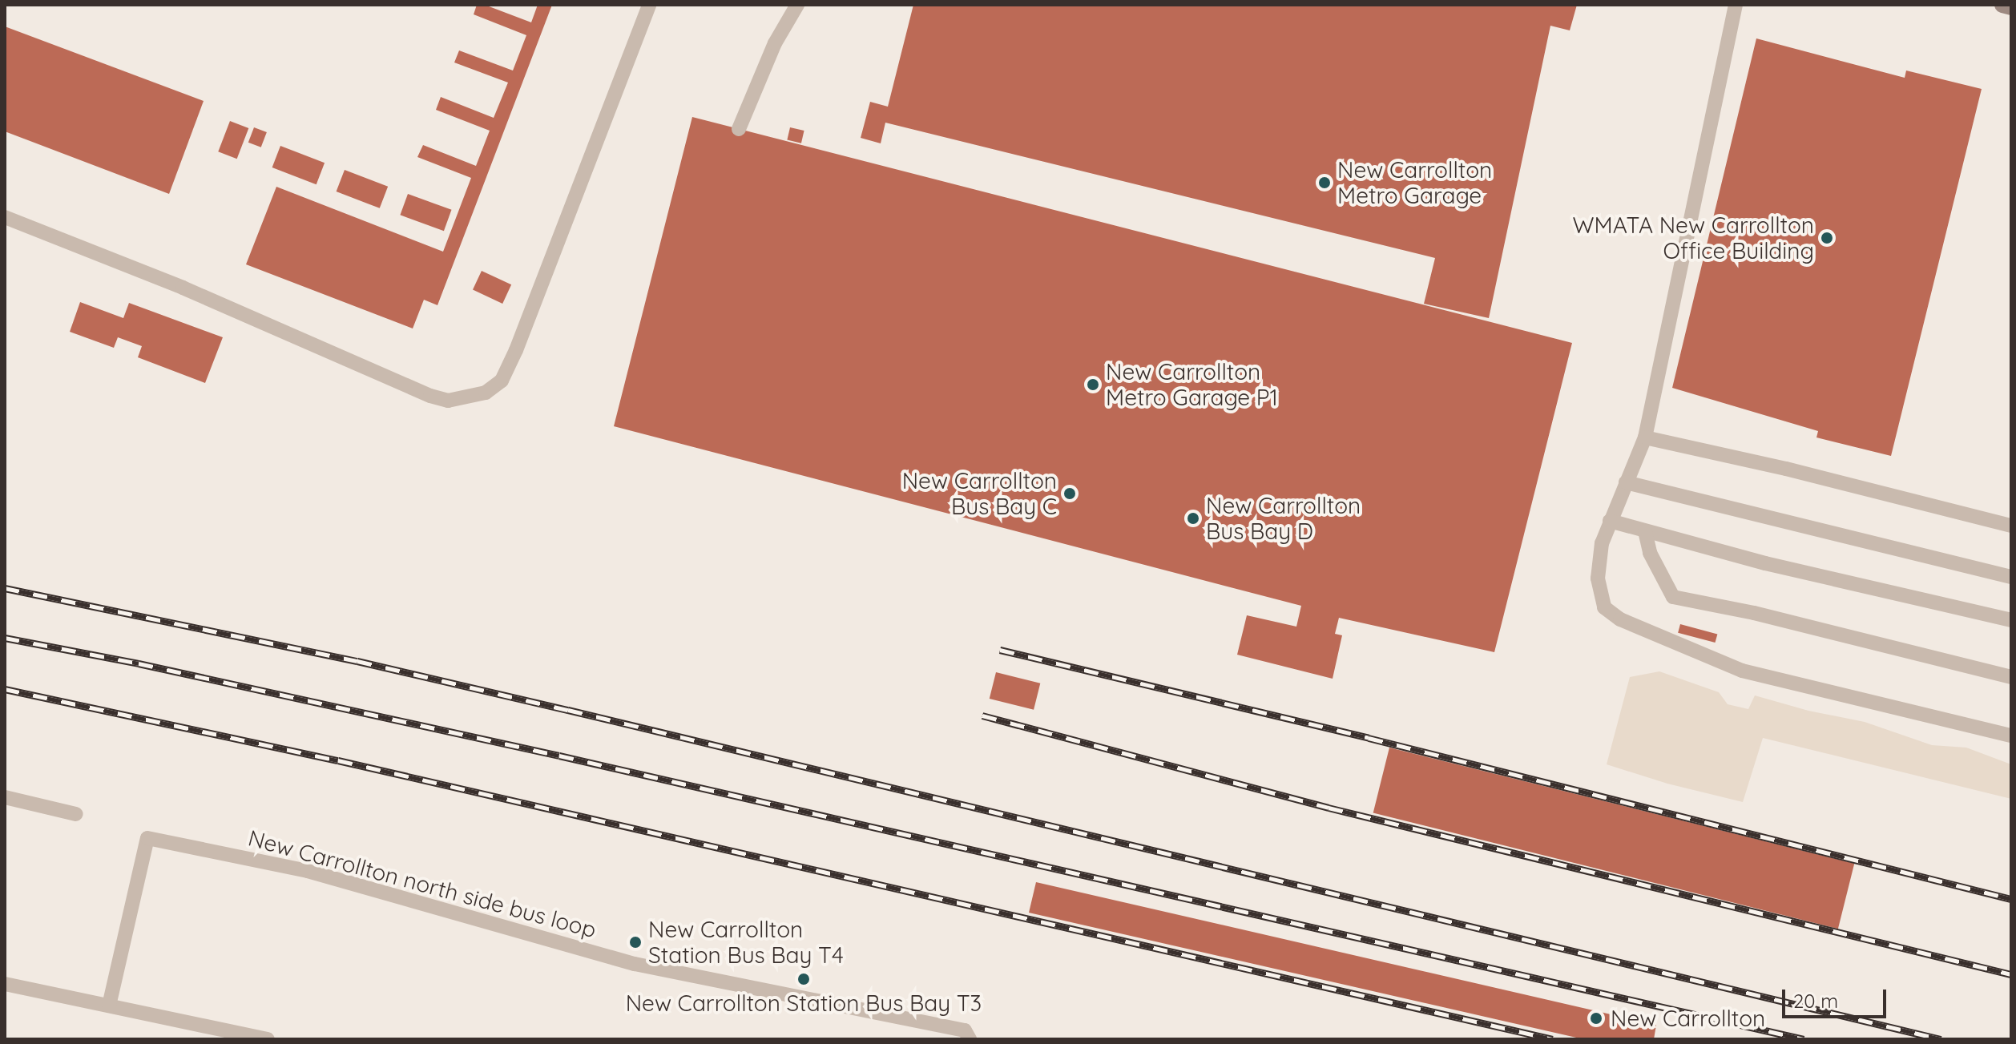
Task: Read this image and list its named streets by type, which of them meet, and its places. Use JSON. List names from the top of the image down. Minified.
{"streets":{"lane":["New Carrollton north side bus loop"]},"places":["New Carrollton Metro Garage","WMATA New Carrollton Office Building","New Carrollton Metro Garage P1","New Carrollton Bus Bay C","New Carrollton Bus Bay D","New Carrollton Station Bus Bay T4","New Carrollton Station Bus Bay T3","New Carrollton"],"scale_bar":"20 m"}
